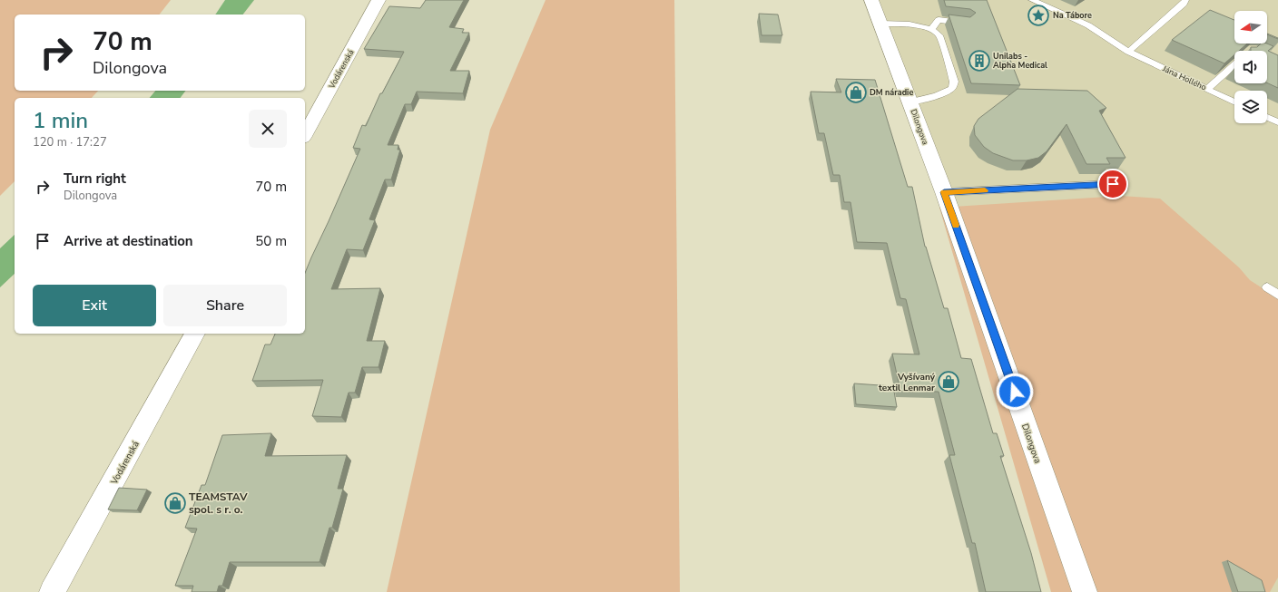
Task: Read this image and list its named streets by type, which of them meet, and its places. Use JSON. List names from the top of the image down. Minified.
{"streets":{"street":["Vodárenská","Dilongova"],"lane":["Jána Hollého"]},"places":{"place":["Na Tábore"],"building":["Unilabs - Alpha Medical"],"shop":["DM náradie","Vyšívaný textil Lenmar","TEAMSTAV spol. s r. o."]},"north":"left","page":{"turn":["70 m","Dilongova"],"heading":["1 min","120 m · 17:27"],"list":[{"name":"Turn right","note":"Dilongova","value":"70 m"},{"name":"Arrive at destination","value":"50 m"}],"buttons":["Exit","Share"]}}
